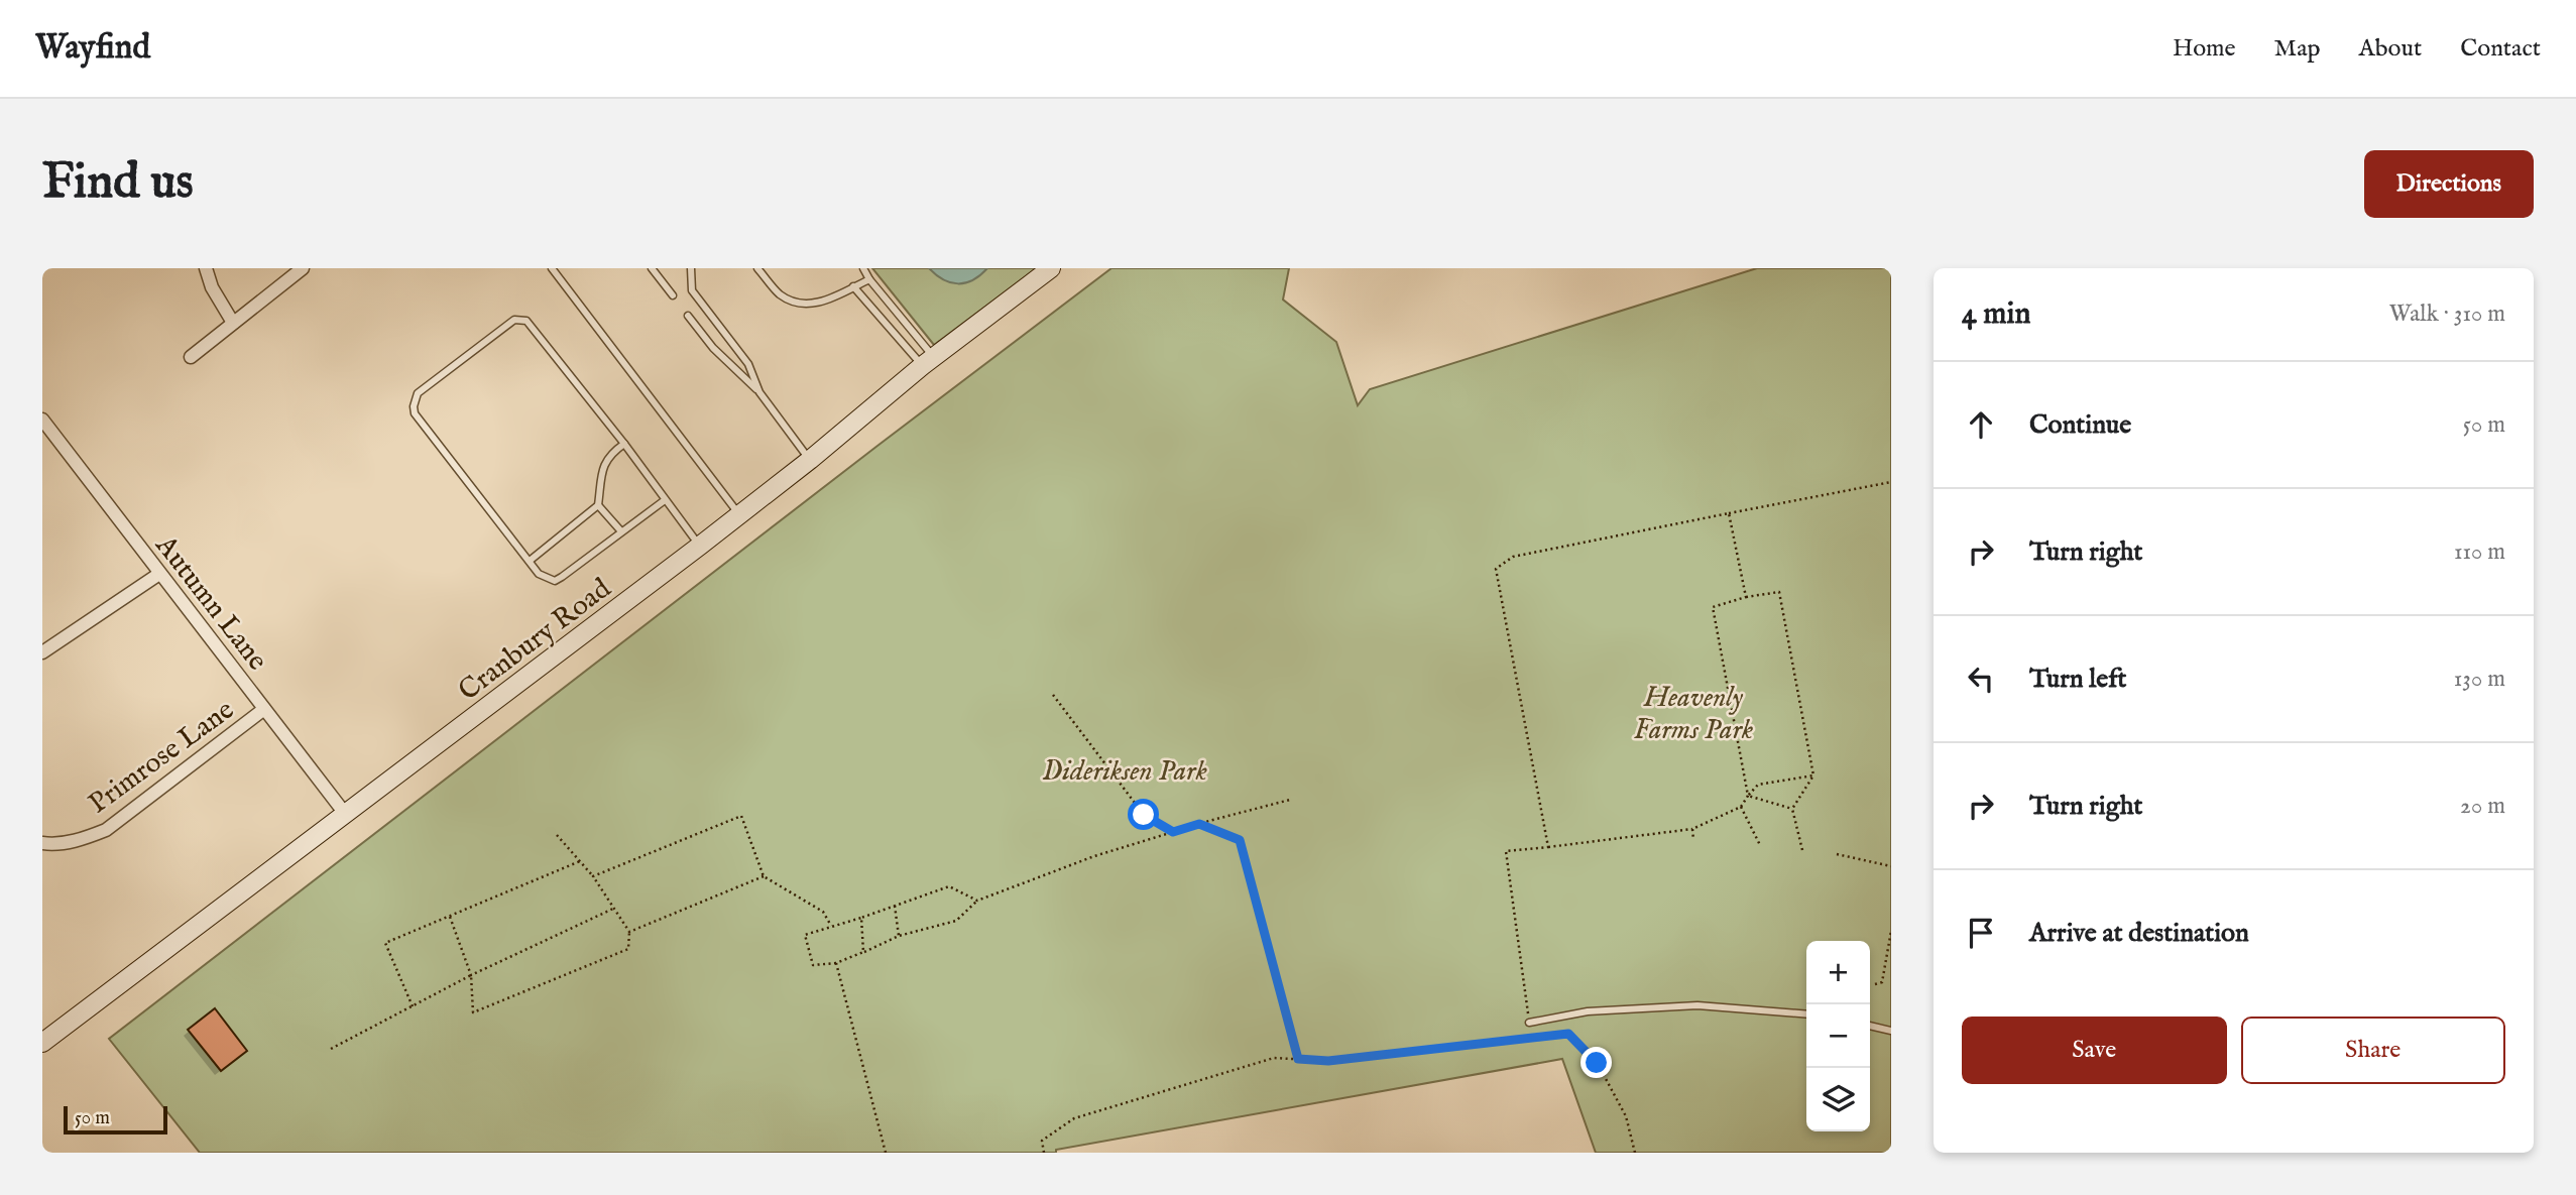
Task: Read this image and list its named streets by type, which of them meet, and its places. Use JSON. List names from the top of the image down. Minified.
{"streets":{"main road":["Cranbury Road"],"street":["Autumn Lane","Primrose Lane"]},"crossings":[["Autumn Lane","Cranbury Road"],["Autumn Lane","Primrose Lane"]],"parks":["Heavenly Farms Park","Dideriksen Park"],"scale_bar":"50 m","page":{"header":"Wayfind","nav":["Home","Map","About","Contact"],"buttons":["Directions",["Save","Share"]],"title":"Find us","heading":["4 min","Walk · 310 m"],"list":[["Continue","50 m"],["Turn right","110 m"],["Turn left","130 m"],["Turn right","20 m"],"Arrive at destination"],"map_buttons":["+","−"],"scale":"50 m"}}
